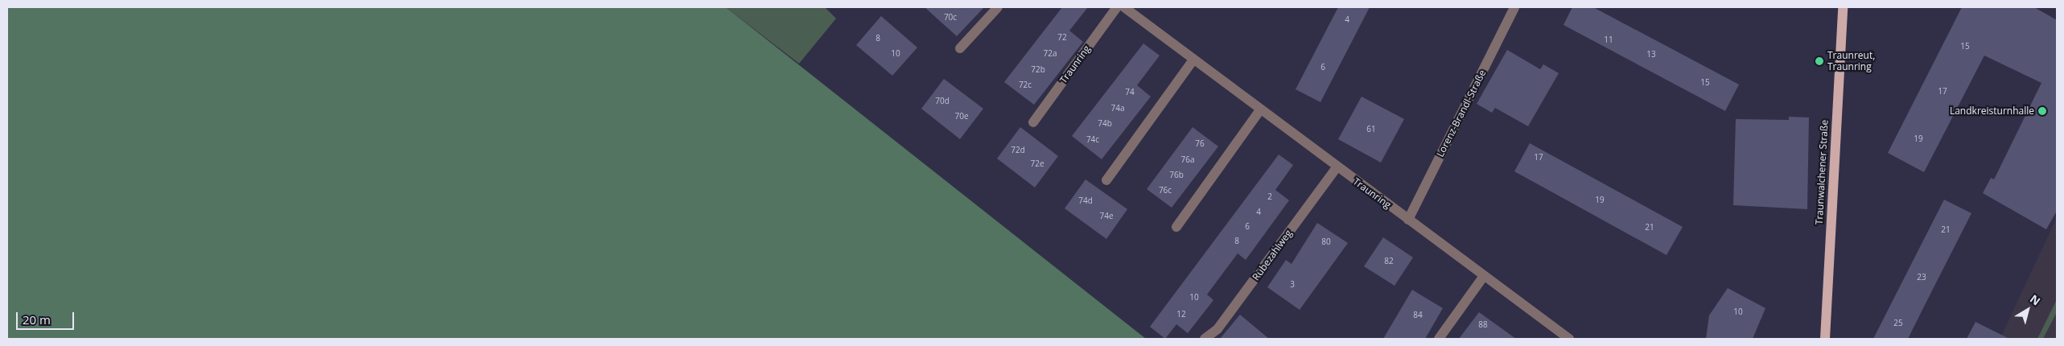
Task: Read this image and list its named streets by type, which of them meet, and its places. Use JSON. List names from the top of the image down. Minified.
{"streets":{"main road":["Traunwalchener Straße"],"street":["Traunring","Lorenz-Brandl-Straße","Rübezahlweg"]},"crossings":[["Traunring","Lorenz-Brandl-Straße"],["Traunring","Rübezahlweg"]],"places":["Traunreut, Traunring","Landkreisturnhalle"],"house_numbers":["70c","4","72","8","11","15","10","72a","13","6","72b","15","72c","17","74","70d","74a","70e","74b","61","19","74c","76","72d","17","76a","72e","76b","76c","2","19","74d","4","74e","6","21","21","8","80","82","23","3","10","10","12","84","25","88"],"scale_bar":"20 m","north":"top right"}
